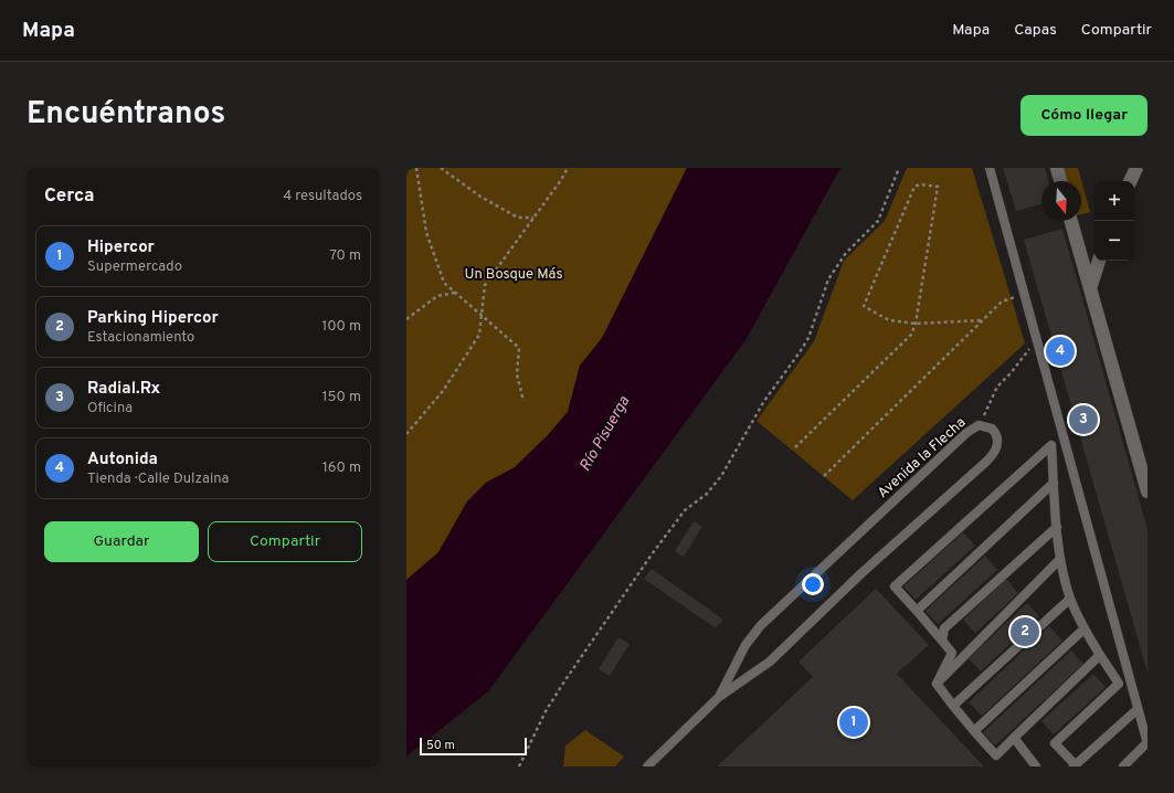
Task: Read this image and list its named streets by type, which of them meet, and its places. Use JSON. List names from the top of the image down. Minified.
{"streets":{"lane":["Avenida la Flecha"]},"water":["Río Pisuerga"],"parks":["Un Bosque Más"],"scale_bar":"50 m","north":"bottom","page":{"header":"Mapa","nav":["Mapa","Capas","Compartir"],"title":"Encuéntranos","buttons":["Cómo llegar",["Guardar","Compartir"]],"heading":["Cerca","4 resultados"],"map_buttons":["+","−"],"list":[{"mark":"1","name":"Hipercor","note":"Supermercado","value":"70 m"},{"mark":"2","name":"Parking Hipercor","note":"Estacionamiento","value":"100 m"},{"mark":"3","name":"Radial.Rx","note":"Oficina","value":"150 m"},{"mark":"4","name":"Autonida","note":"Tienda · Calle Dulzaina","value":"160 m"}],"pins":["4","3","2","1"],"scale":"50 m"}}
